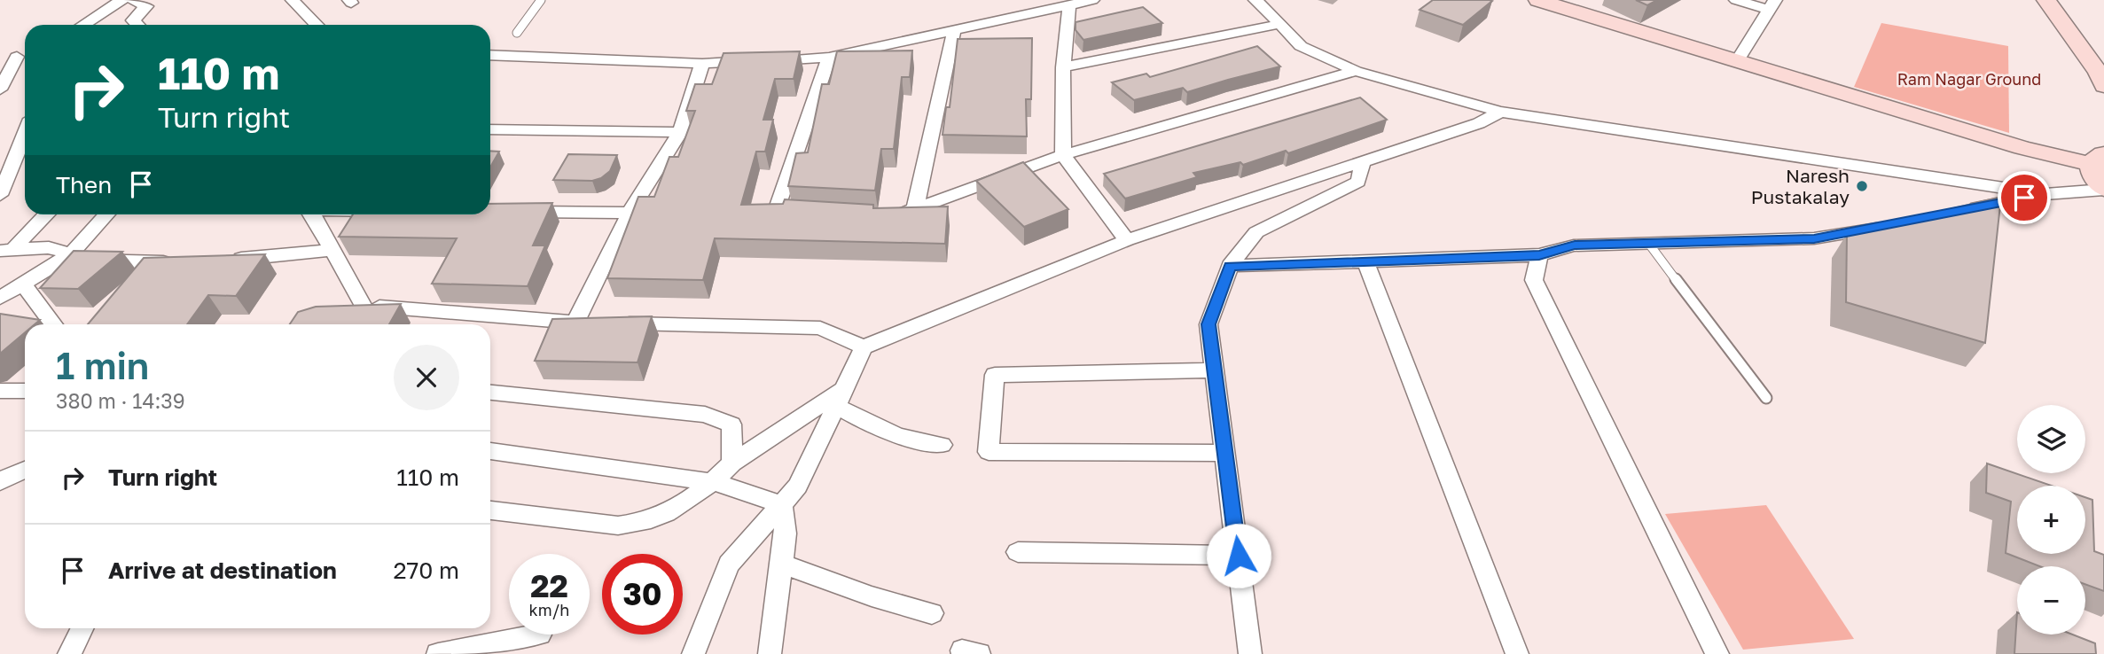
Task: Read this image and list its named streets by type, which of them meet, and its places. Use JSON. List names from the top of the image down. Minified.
{"parks":["Ram Nagar Ground"],"places":["Naresh Pustakalay"],"page":{"turn":["110 m","Turn right"],"then":"Then","heading":["1 min","380 m · 14:39"],"map_buttons":["+","−"],"list":[{"name":"Turn right","value":"110 m"},{"name":"Arrive at destination","value":"270 m"}],"speed":"22 km/h","limit":"30"}}
